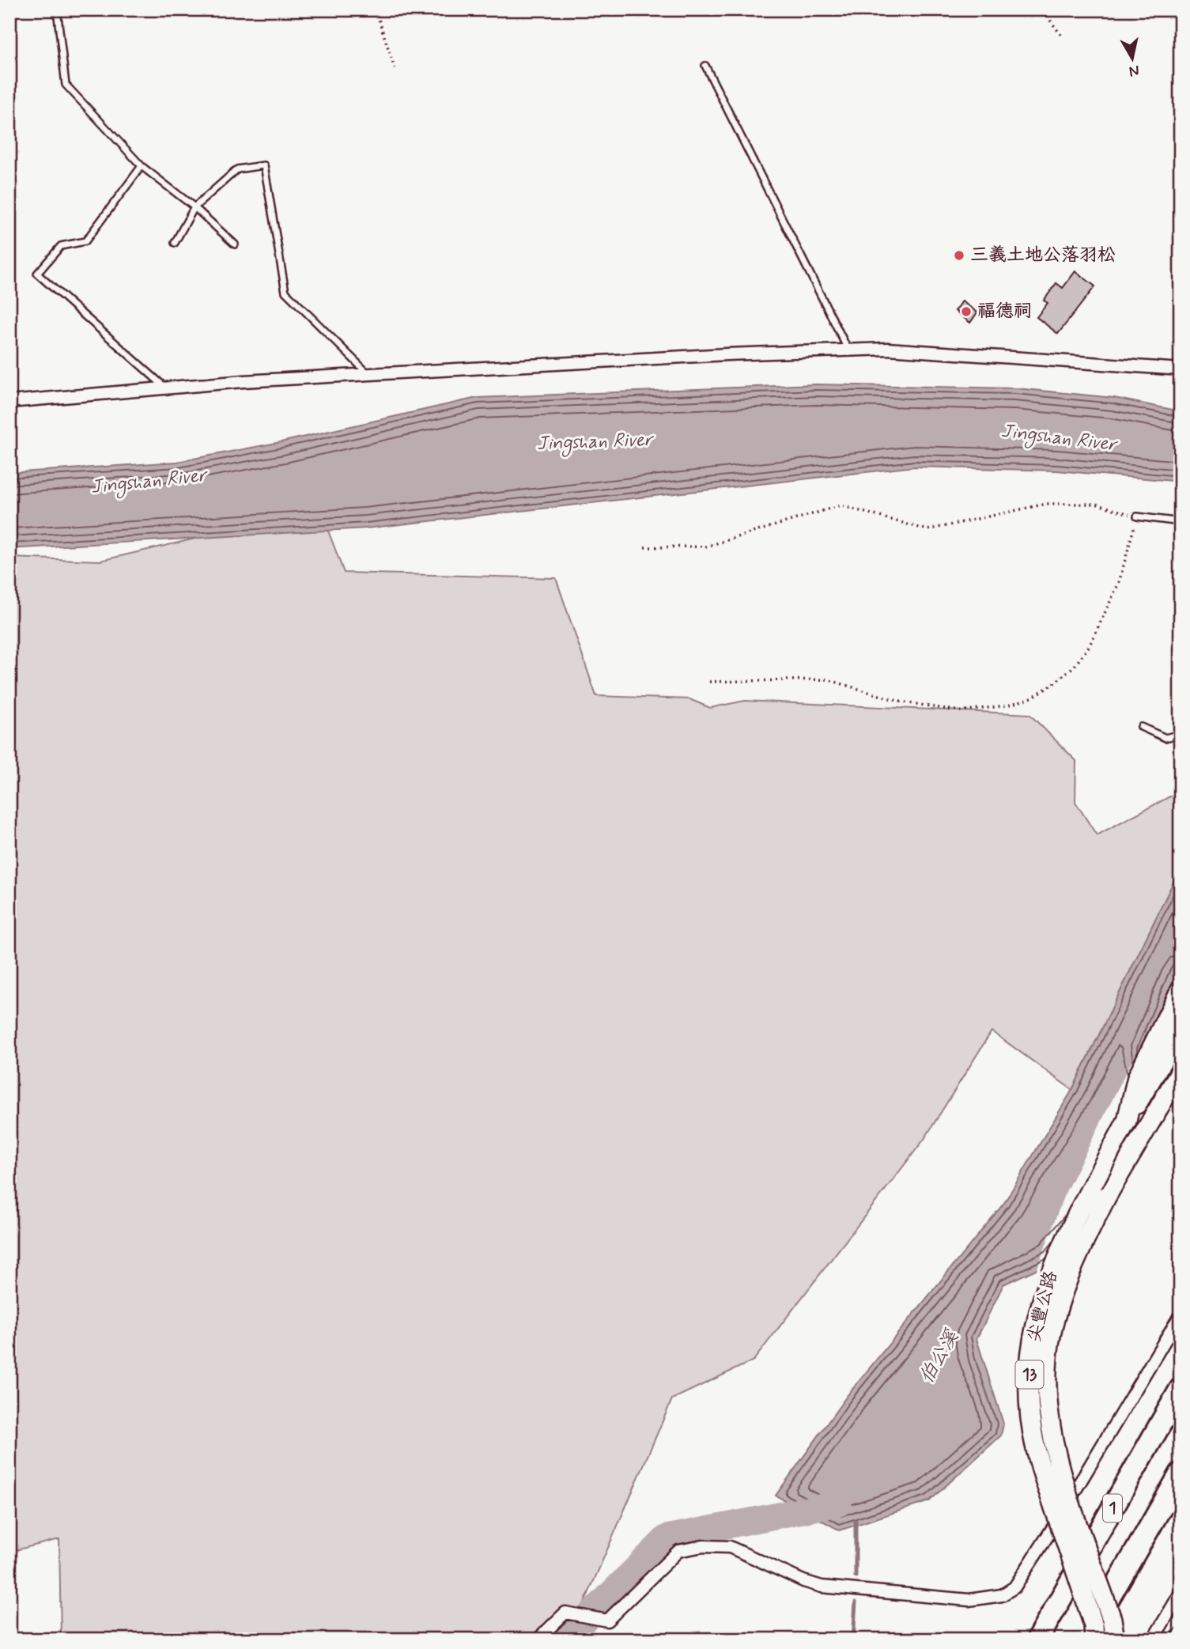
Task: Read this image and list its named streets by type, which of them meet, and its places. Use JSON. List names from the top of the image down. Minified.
{"streets":{"highway":["1"],"main road":["尖豐公路","13"]},"water":["Jingshan River","伯公溪"],"places":["三義土地公落羽松","福德祠"],"north":"bottom"}
